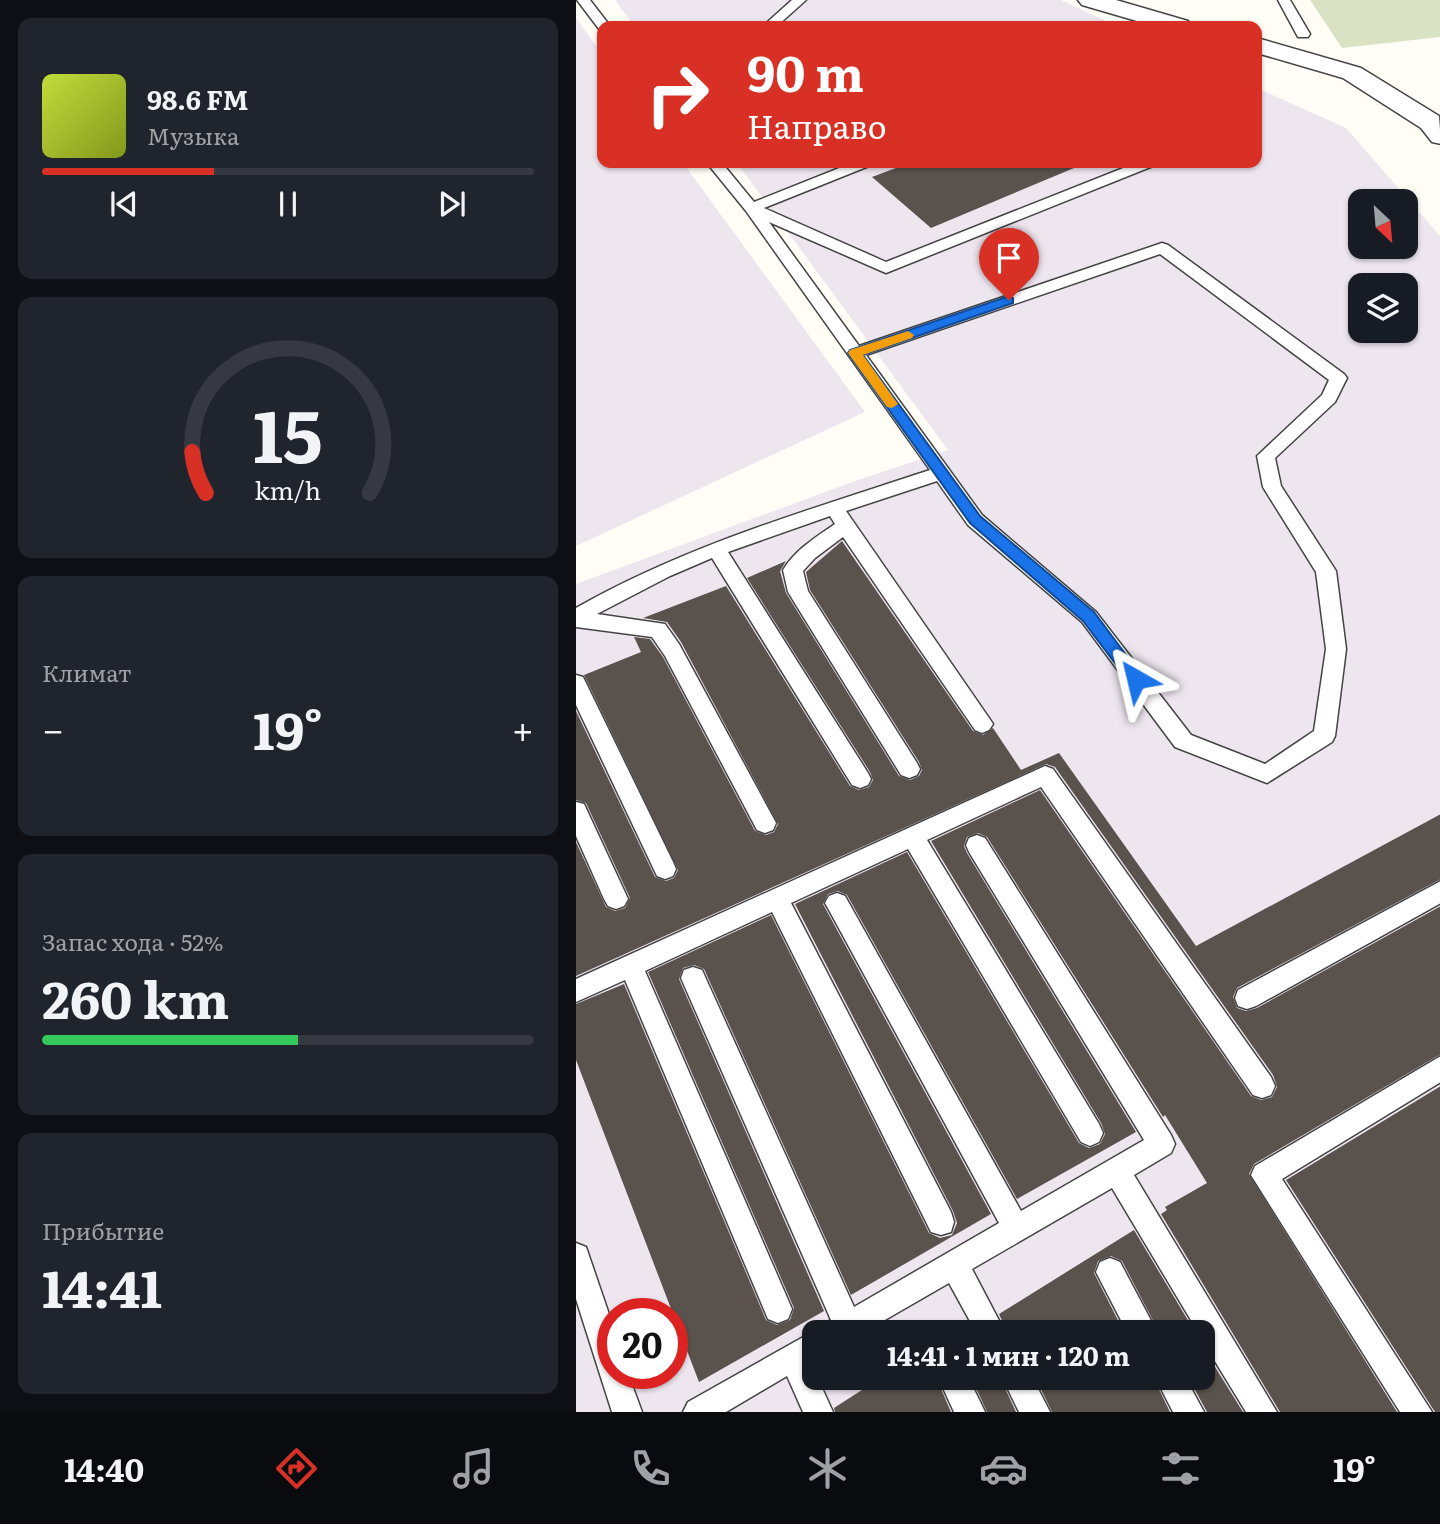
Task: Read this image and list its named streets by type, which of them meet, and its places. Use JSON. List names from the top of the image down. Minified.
{"north":"bottom right","page":{"turn":["90 m","Направо"],"song":["98.6 FM","Музыка"],"tile":["Климат",["Запас хода · 52%","260 km"],["Прибытие","14:41"]],"heat":["−","19°","+"],"limit":"20","trip":"14:41 · 1 мин · 120 m","tabs":["14:40","19°"],"gauge":["15","km/h"]}}
